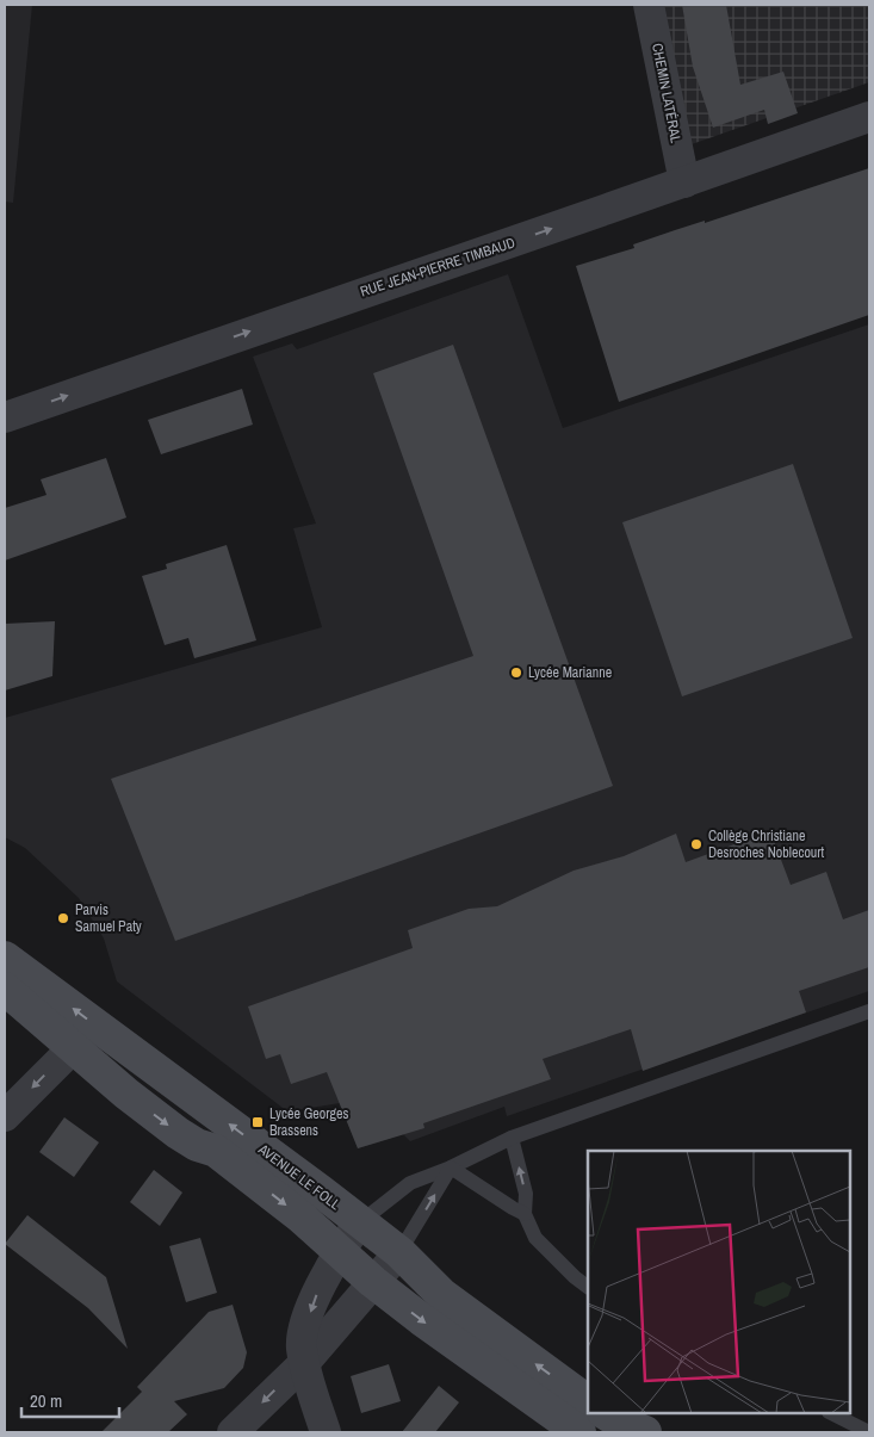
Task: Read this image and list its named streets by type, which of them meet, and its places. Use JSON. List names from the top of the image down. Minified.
{"streets":{"main road":["AVENUE LE FOLL"],"street":["CHEMIN LATÉRAL","RUE JEAN-PIERRE TIMBAUD"]},"crossings":[["CHEMIN LATÉRAL","RUE JEAN-PIERRE TIMBAUD"]],"one_way":["RUE JEAN-PIERRE TIMBAUD"],"places":{"other":["Lycée Marianne","Collège Christiane Desroches Noblecourt","Parvis Samuel Paty"],"transit":["Lycée Georges Brassens"]},"scale_bar":"20 m"}
